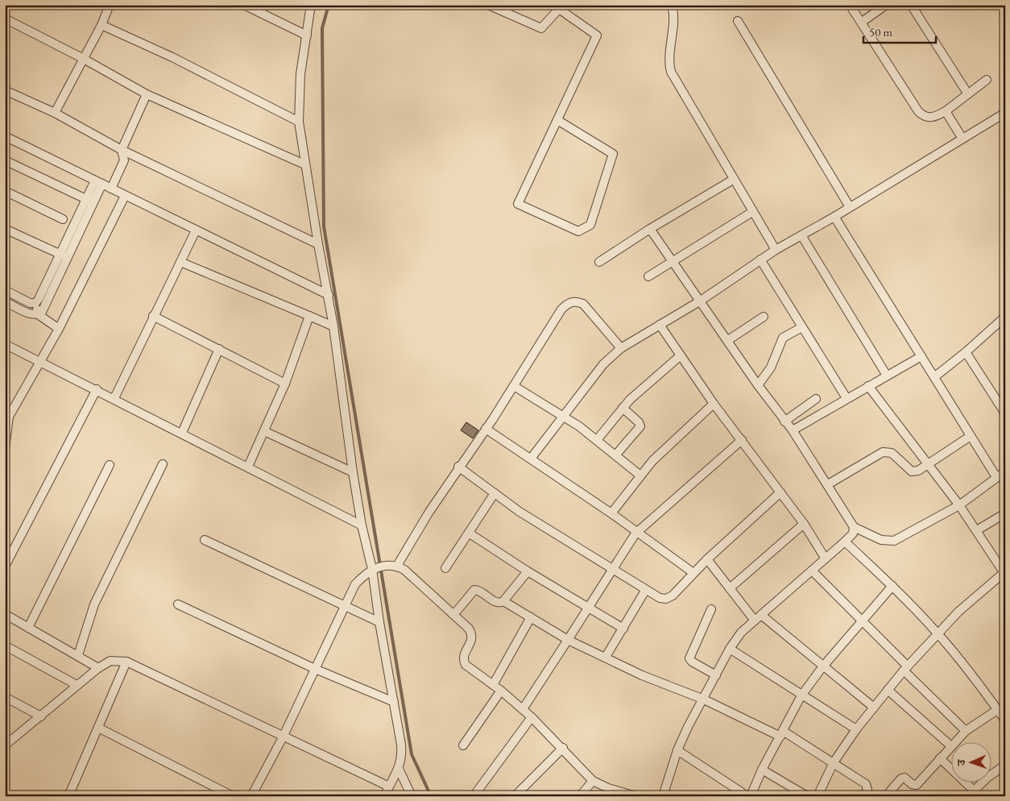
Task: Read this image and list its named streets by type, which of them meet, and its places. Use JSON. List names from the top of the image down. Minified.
{"scale_bar":"50 m","north":"left"}
